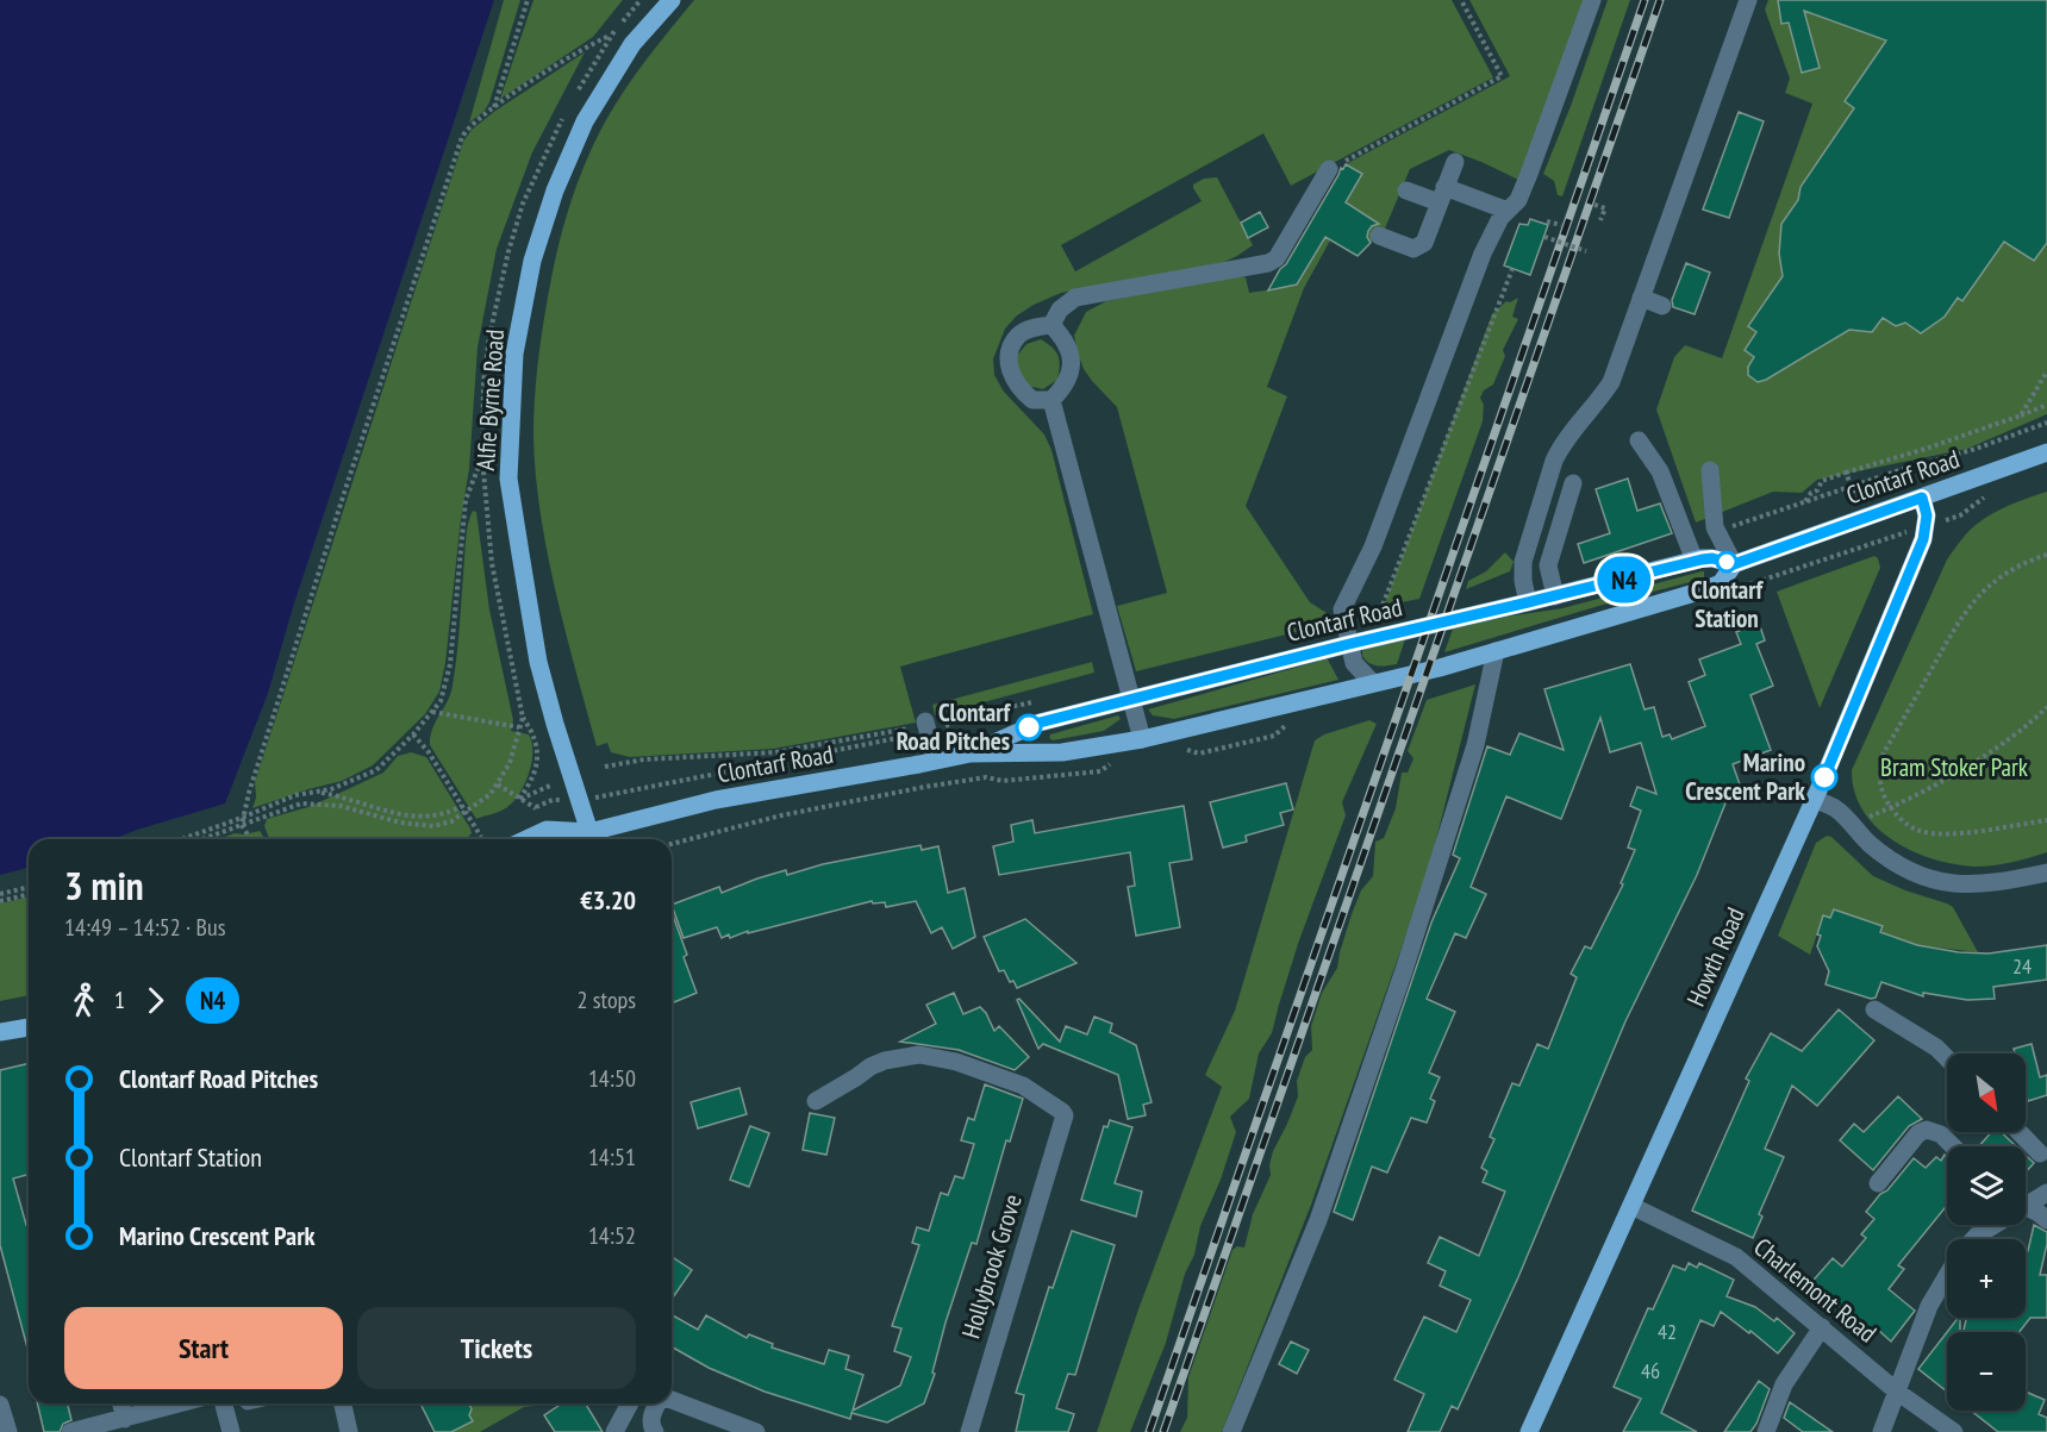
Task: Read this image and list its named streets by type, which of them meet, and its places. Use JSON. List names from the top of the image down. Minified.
{"streets":{"main road":["Alfie Byrne Road","Clontarf Road","Howth Road"],"street":["Hollybrook Grove","Charlemont Road"]},"crossings":[["Alfie Byrne Road","Clontarf Road"],["Clontarf Road","Howth Road"],["Howth Road","Charlemont Road"]],"parks":["Bram Stoker Park"],"places":["Clontarf Station","Clontarf Road Pitches","Marino Crescent Park"],"lines":["bus line N4"],"house_numbers":["24","42","46"],"north":"bottom right","page":{"on_map":"N4","heading":["3 min","14:49 – 14:52 · Bus","€3.20"],"legs":["1","N4","2 stops"],"list":[{"name":"Clontarf Road Pitches","value":"14:50"},{"name":"Clontarf Station","value":"14:51"},{"name":"Marino Crescent Park","value":"14:52"}],"map_buttons":["+","−"],"buttons":["Start","Tickets"]}}
